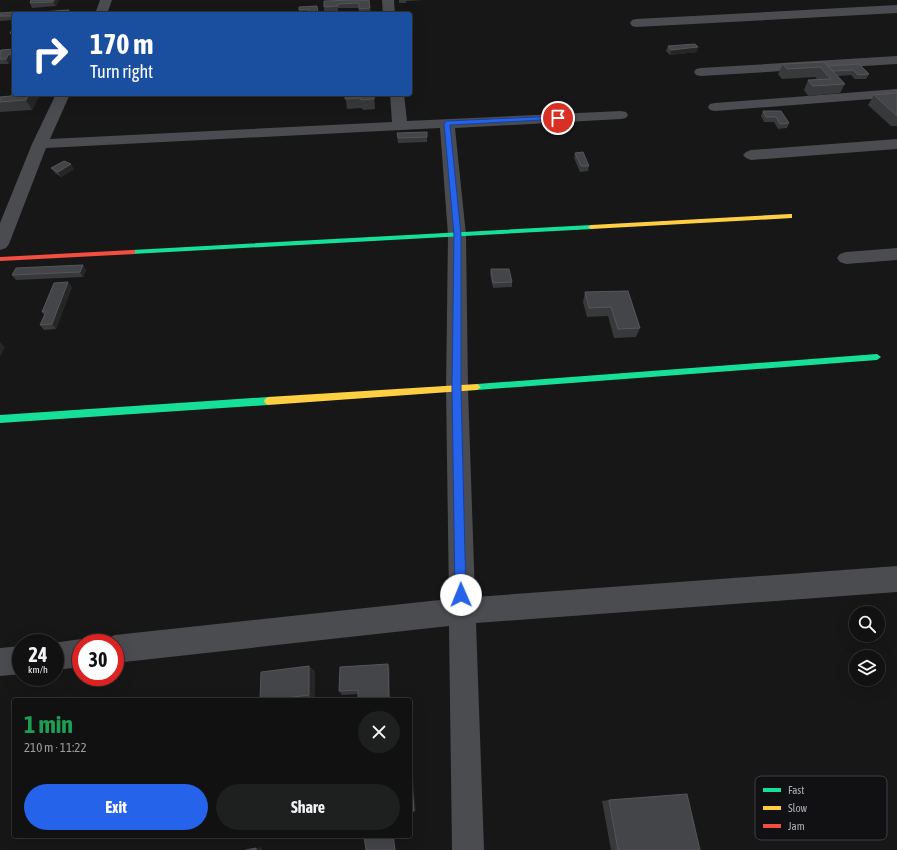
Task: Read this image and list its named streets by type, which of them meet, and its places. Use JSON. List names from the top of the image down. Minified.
{"legend":["Fast","Slow","Jam"],"page":{"turn":["170 m","Turn right"],"speed":"24 km/h","limit":"30","heading":["1 min","210 m · 11:22"],"buttons":["Exit","Share"]}}
